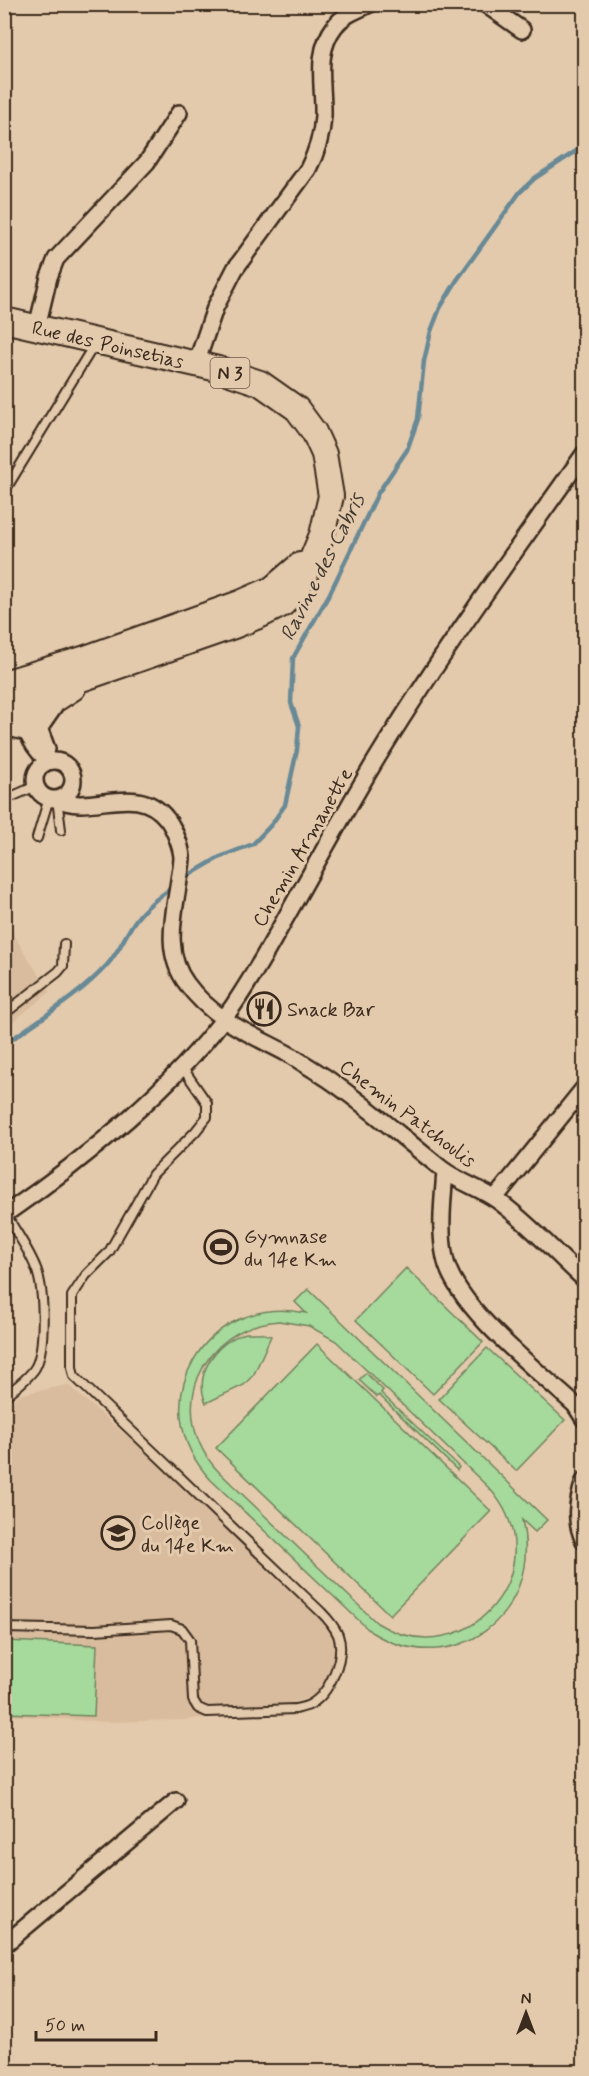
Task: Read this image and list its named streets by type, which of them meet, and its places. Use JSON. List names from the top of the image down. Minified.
{"streets":{"main road":["Rue des Poinsetias","N 3"],"street":["Chemin Armanette","Chemin Patchoulis"]},"crossings":[["Chemin Armanette","Chemin Patchoulis"]],"water":["Ravine des Cabris"],"places":{"restaurant":["Snack Bar"],"sports":["Gymnase du 14e Km"],"school or university":["Collège du 14e Km"]},"scale_bar":"50 m","north":"top"}
